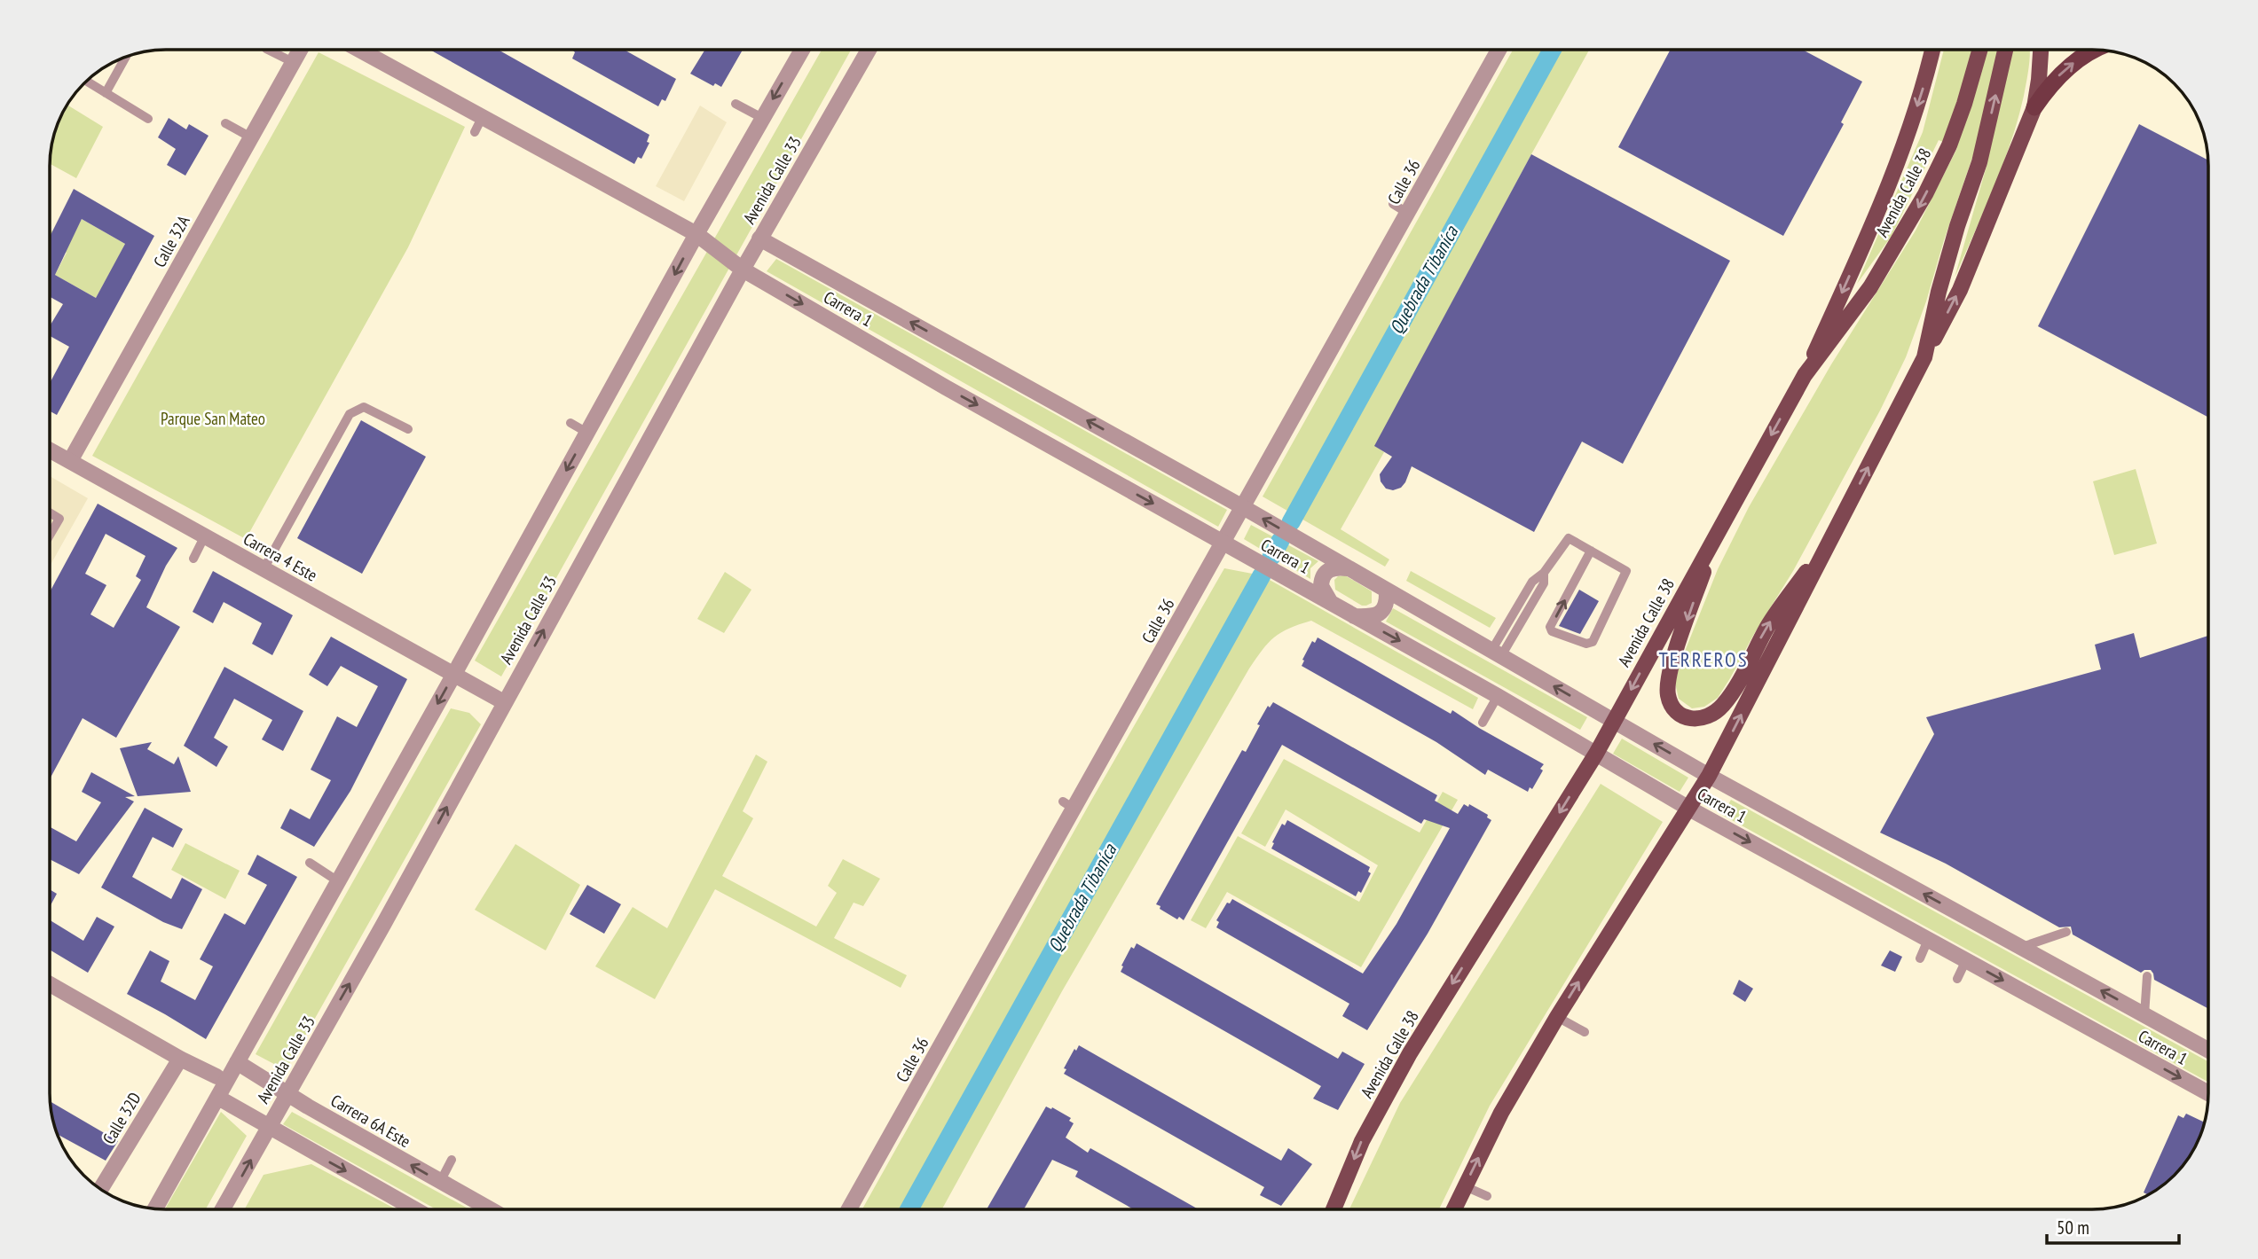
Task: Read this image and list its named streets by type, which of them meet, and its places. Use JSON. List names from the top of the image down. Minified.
{"streets":{"main road":["Avenida Calle 38"],"street":["Avenida Calle 33","Calle 36","Calle 32A","Carrera 1","Carrera 4 Este","Calle 32D","Carrera 6A Este"]},"crossings":[["Avenida Calle 33","Carrera 1"],["Avenida Calle 33","Carrera 4 Este"],["Avenida Calle 33","Carrera 6A Este"],["Calle 36","Carrera 1"],["Avenida Calle 38","Carrera 1"],["Calle 32A","Carrera 4 Este"]],"districts":["TERREROS"],"water":["Quebrada Tibaníca"],"parks":["Parque San Mateo"],"scale_bar":"50 m"}
